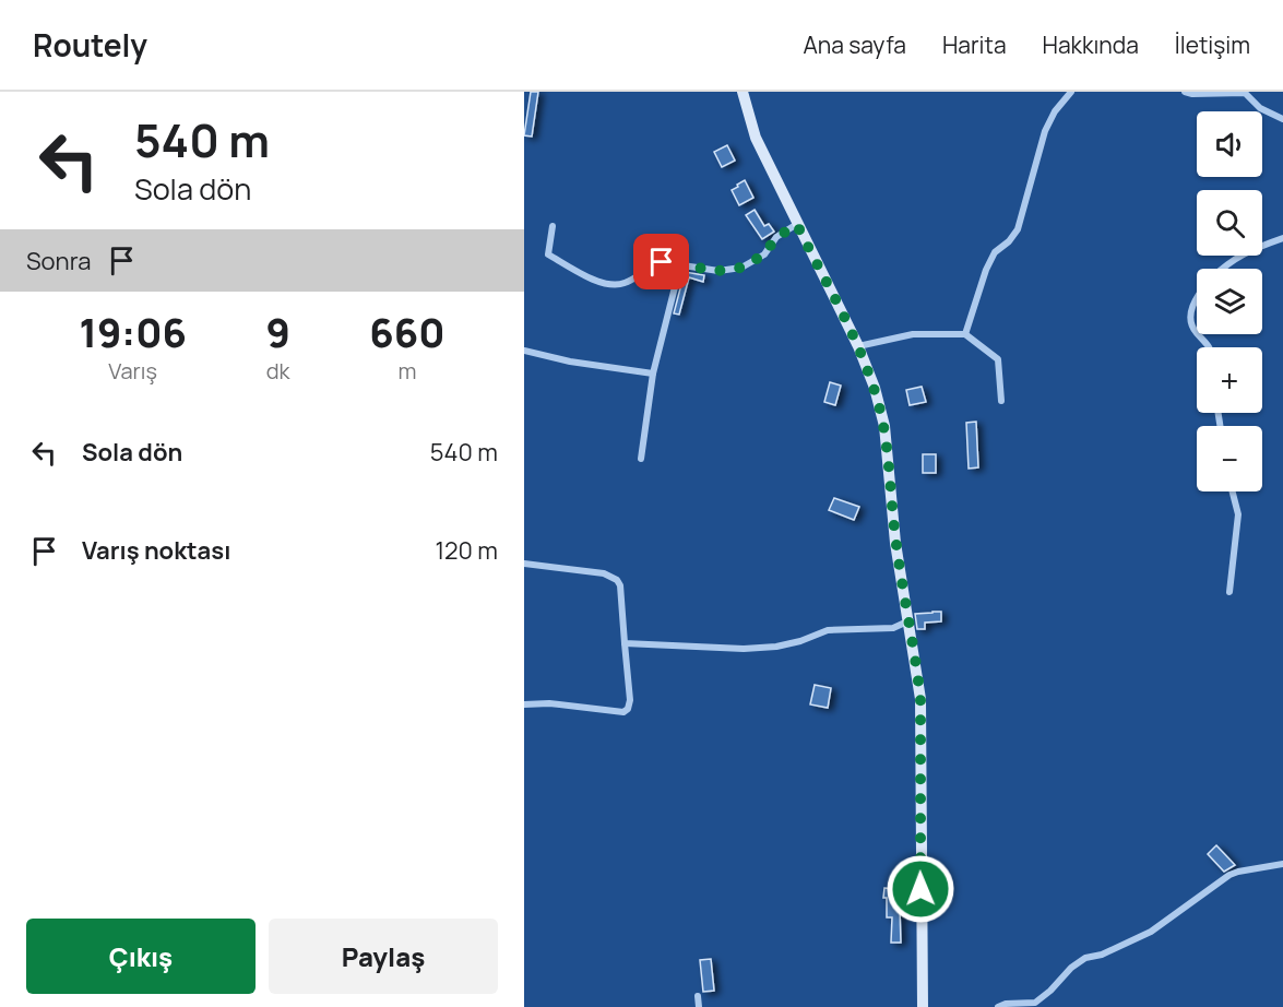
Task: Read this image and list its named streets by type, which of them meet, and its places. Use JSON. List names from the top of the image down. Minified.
{"page":{"header":"Routely","nav":["Ana sayfa","Harita","Hakkında","İletişim"],"turn":["540 m","Sola dön"],"map_buttons":["+","−"],"then":"Sonra","eta":["19:06","Varış","9","dk","660","m"],"list":[{"name":"Sola dön","value":"540 m"},{"name":"Varış noktası","value":"120 m"}],"buttons":["Çıkış","Paylaş"]}}
